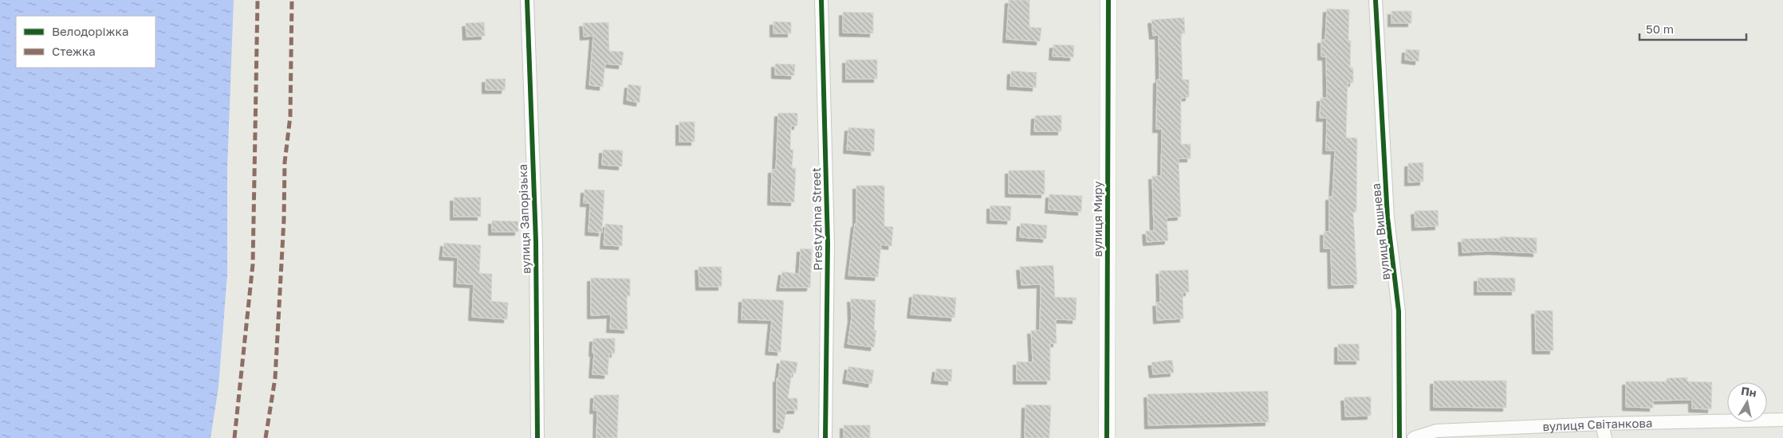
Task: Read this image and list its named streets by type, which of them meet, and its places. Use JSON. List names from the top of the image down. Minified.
{"streets":{"street":["вулиця Запорізька","Prestyzhna Street","вулиця Миру","вулиця Вишнева","вулиця Світанкова"]},"legend":["Велодоріжка","Стежка"],"scale_bar":"50 m","north":"top"}
